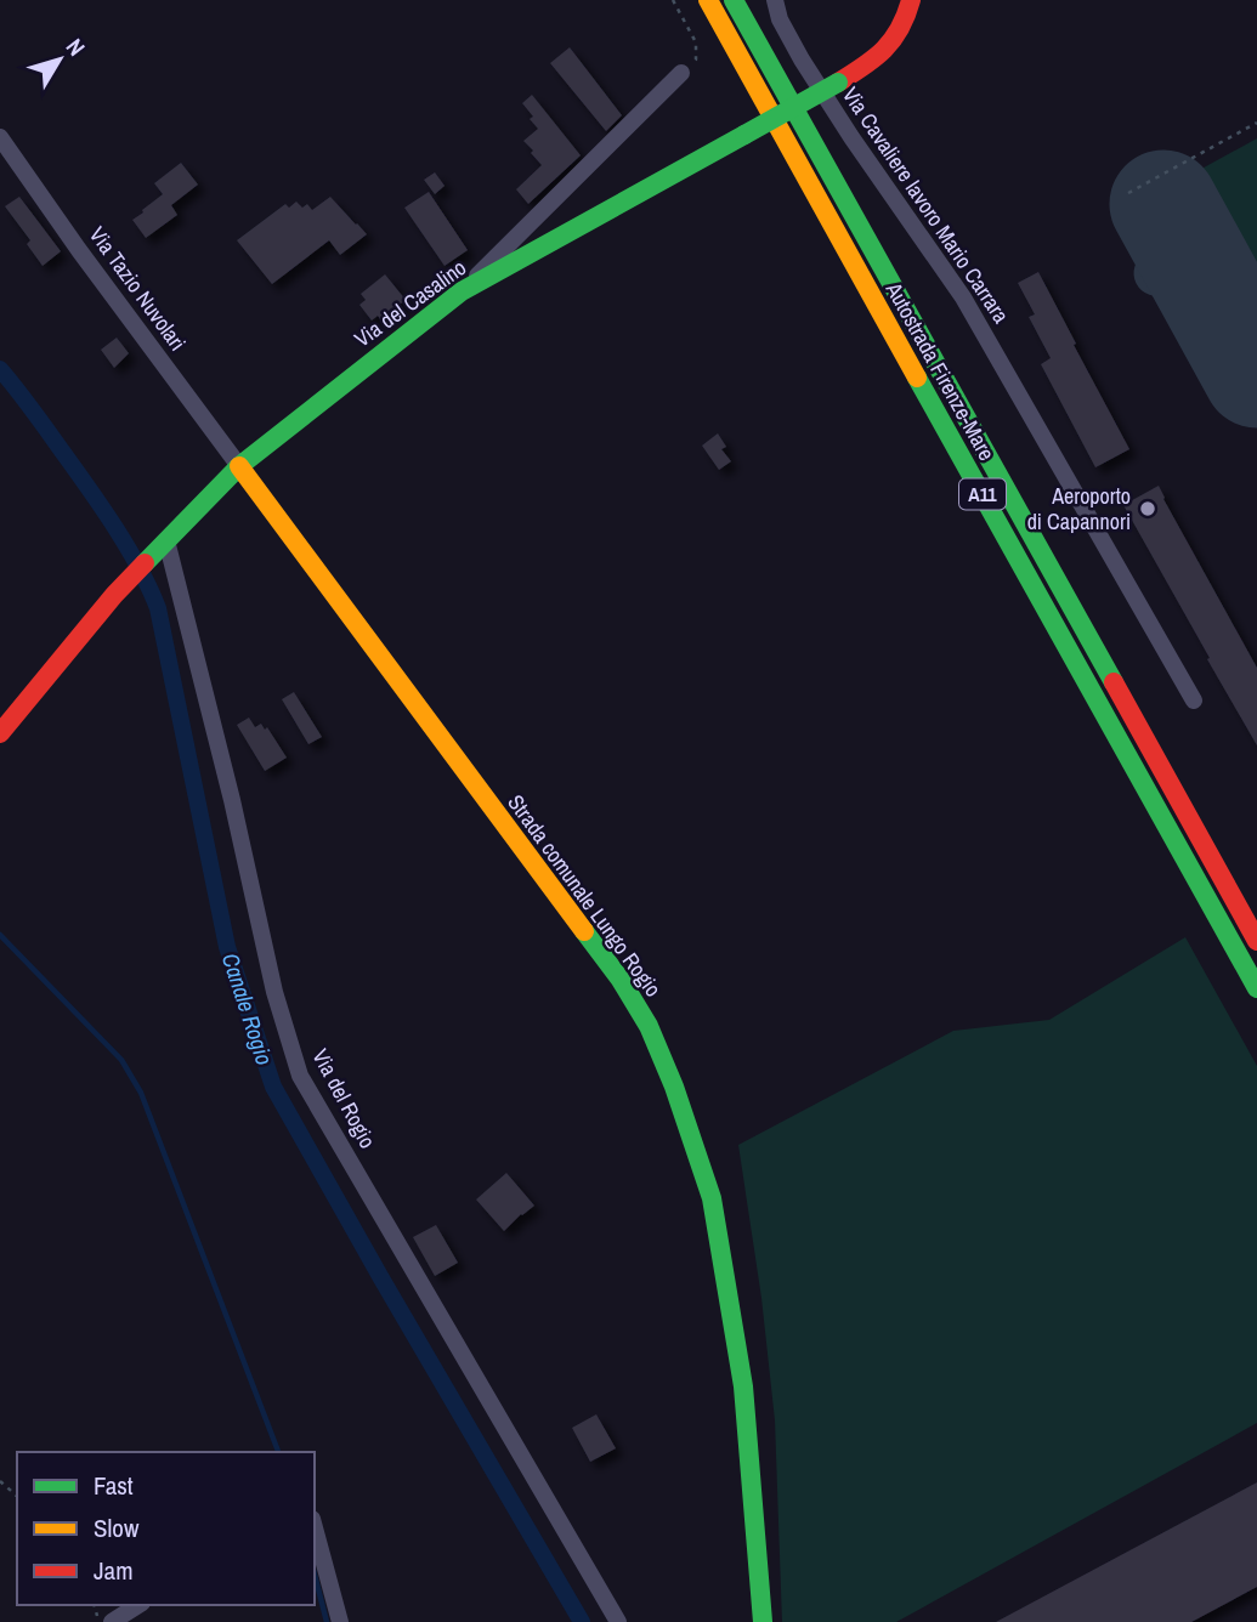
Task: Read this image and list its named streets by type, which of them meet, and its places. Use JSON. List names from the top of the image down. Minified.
{"streets":{"main road":["Via del Casalino","Autostrada Firenze-Mare","A11","Strada comunale Lungo Rogio"],"street":["Via Cavaliere lavoro Mario Carrara","Via Tazio Nuvolari","Via del Rogio"]},"crossings":[["Via Tazio Nuvolari","Via del Casalino"],["Via Tazio Nuvolari","Strada comunale Lungo Rogio"],["Via del Casalino","Strada comunale Lungo Rogio"],["Via del Casalino","Via del Rogio"]],"water":["Canale Rogio"],"places":["Aeroporto di Capannori"],"legend":["Fast","Slow","Jam"],"north":"top right"}
